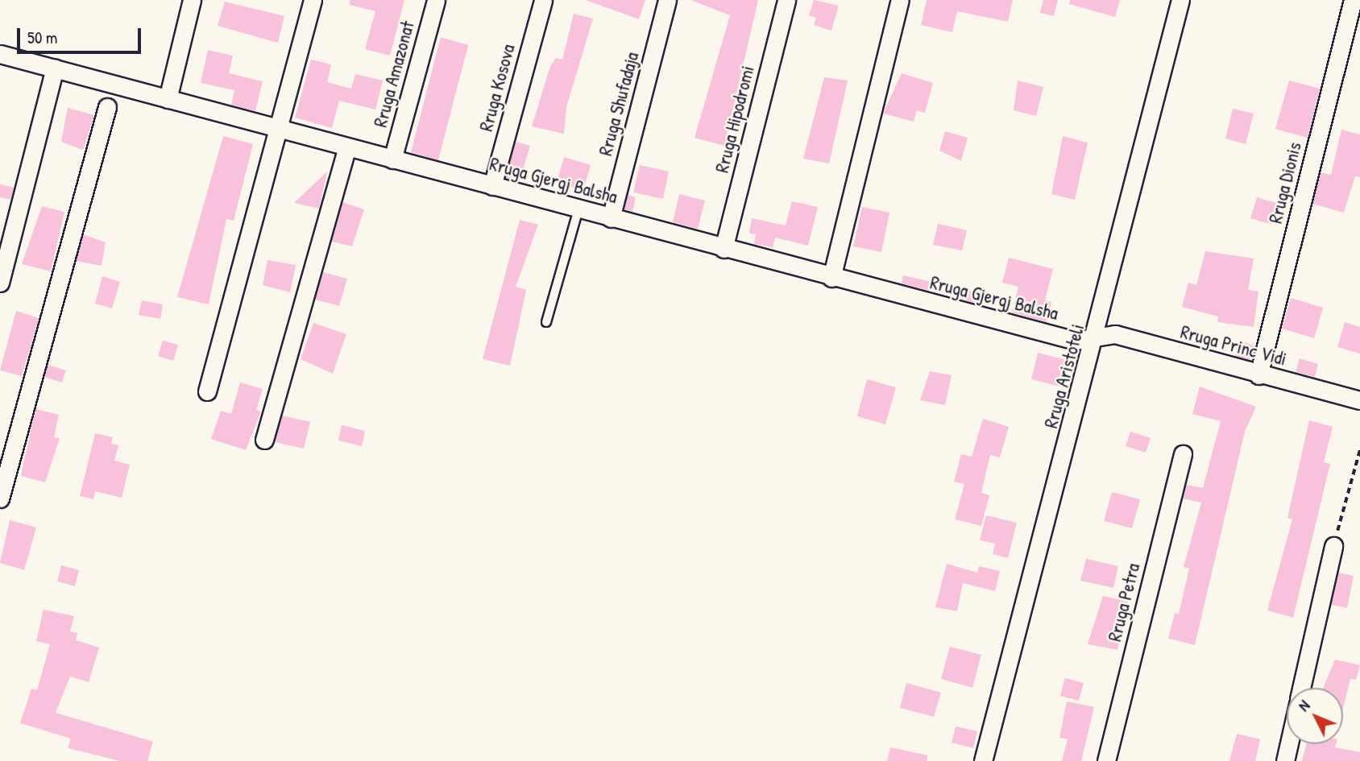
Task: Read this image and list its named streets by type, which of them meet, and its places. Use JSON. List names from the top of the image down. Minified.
{"streets":{"street":["Rruga Amazonat","Rruga Kosova","Rruga Shufadaja","Rruga Hipodromi","Rruga Gjergj Balsha","Rruga Dionis","Rruga Princ Vidi","Rruga Aristoteli","Rruga Petra"]},"crossings":[["Rruga Amazonat","Rruga Gjergj Balsha"],["Rruga Kosova","Rruga Gjergj Balsha"],["Rruga Shufadaja","Rruga Gjergj Balsha"],["Rruga Hipodromi","Rruga Gjergj Balsha"],["Rruga Gjergj Balsha","Rruga Princ Vidi"],["Rruga Gjergj Balsha","Rruga Aristoteli"],["Rruga Dionis","Rruga Princ Vidi"],["Rruga Princ Vidi","Rruga Aristoteli"]],"scale_bar":"50 m","north":"top left"}
